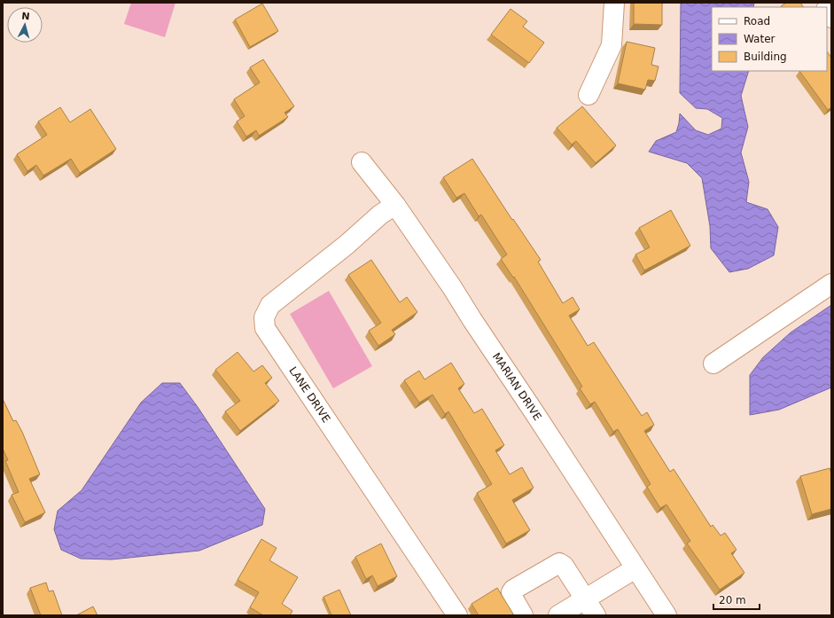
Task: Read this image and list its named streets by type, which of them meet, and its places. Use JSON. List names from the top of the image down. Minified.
{"streets":{"street":["MARIAN DRIVE","LANE DRIVE"]},"crossings":[["MARIAN DRIVE","LANE DRIVE"]],"legend":["Road","Water","Building"],"scale_bar":"20 m","north":"top"}
